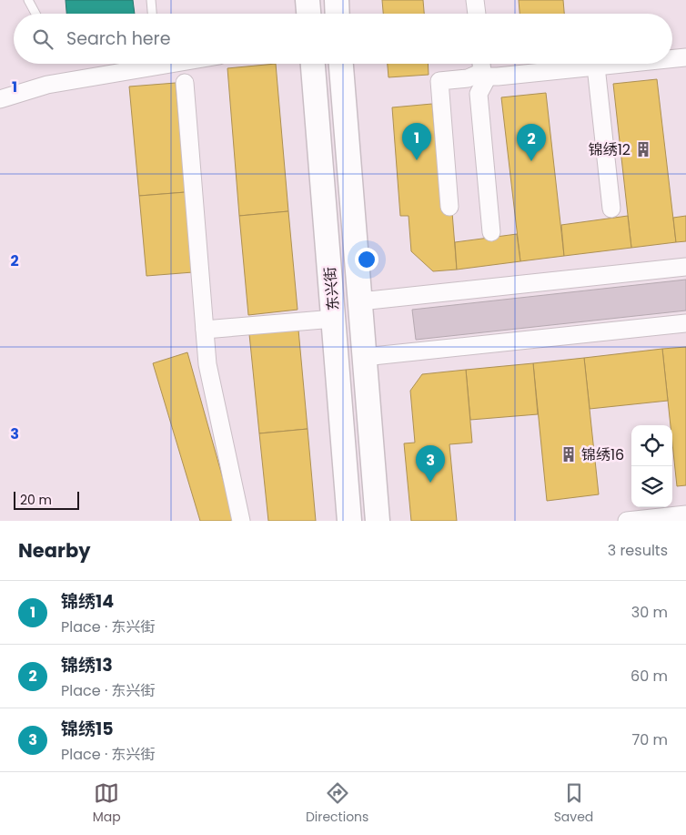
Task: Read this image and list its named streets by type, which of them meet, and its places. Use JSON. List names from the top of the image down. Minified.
{"streets":{"main road":["东兴街"]},"places":{"building":["锦绣12","锦绣16"]},"scale_bar":"20 m","page":{"search":"Search here","pins":["1","2","3"],"scale":"20 m","heading":["Nearby","3 results"],"list":[{"mark":"1","name":"锦绣14","note":"Place · 东兴街","value":"30 m"},{"mark":"2","name":"锦绣13","note":"Place · 东兴街","value":"60 m"},{"mark":"3","name":"锦绣15","note":"Place · 东兴街","value":"70 m"}],"nav":["Map","Directions","Saved"]},"grid":{"rows":["1","2","3"]}}
